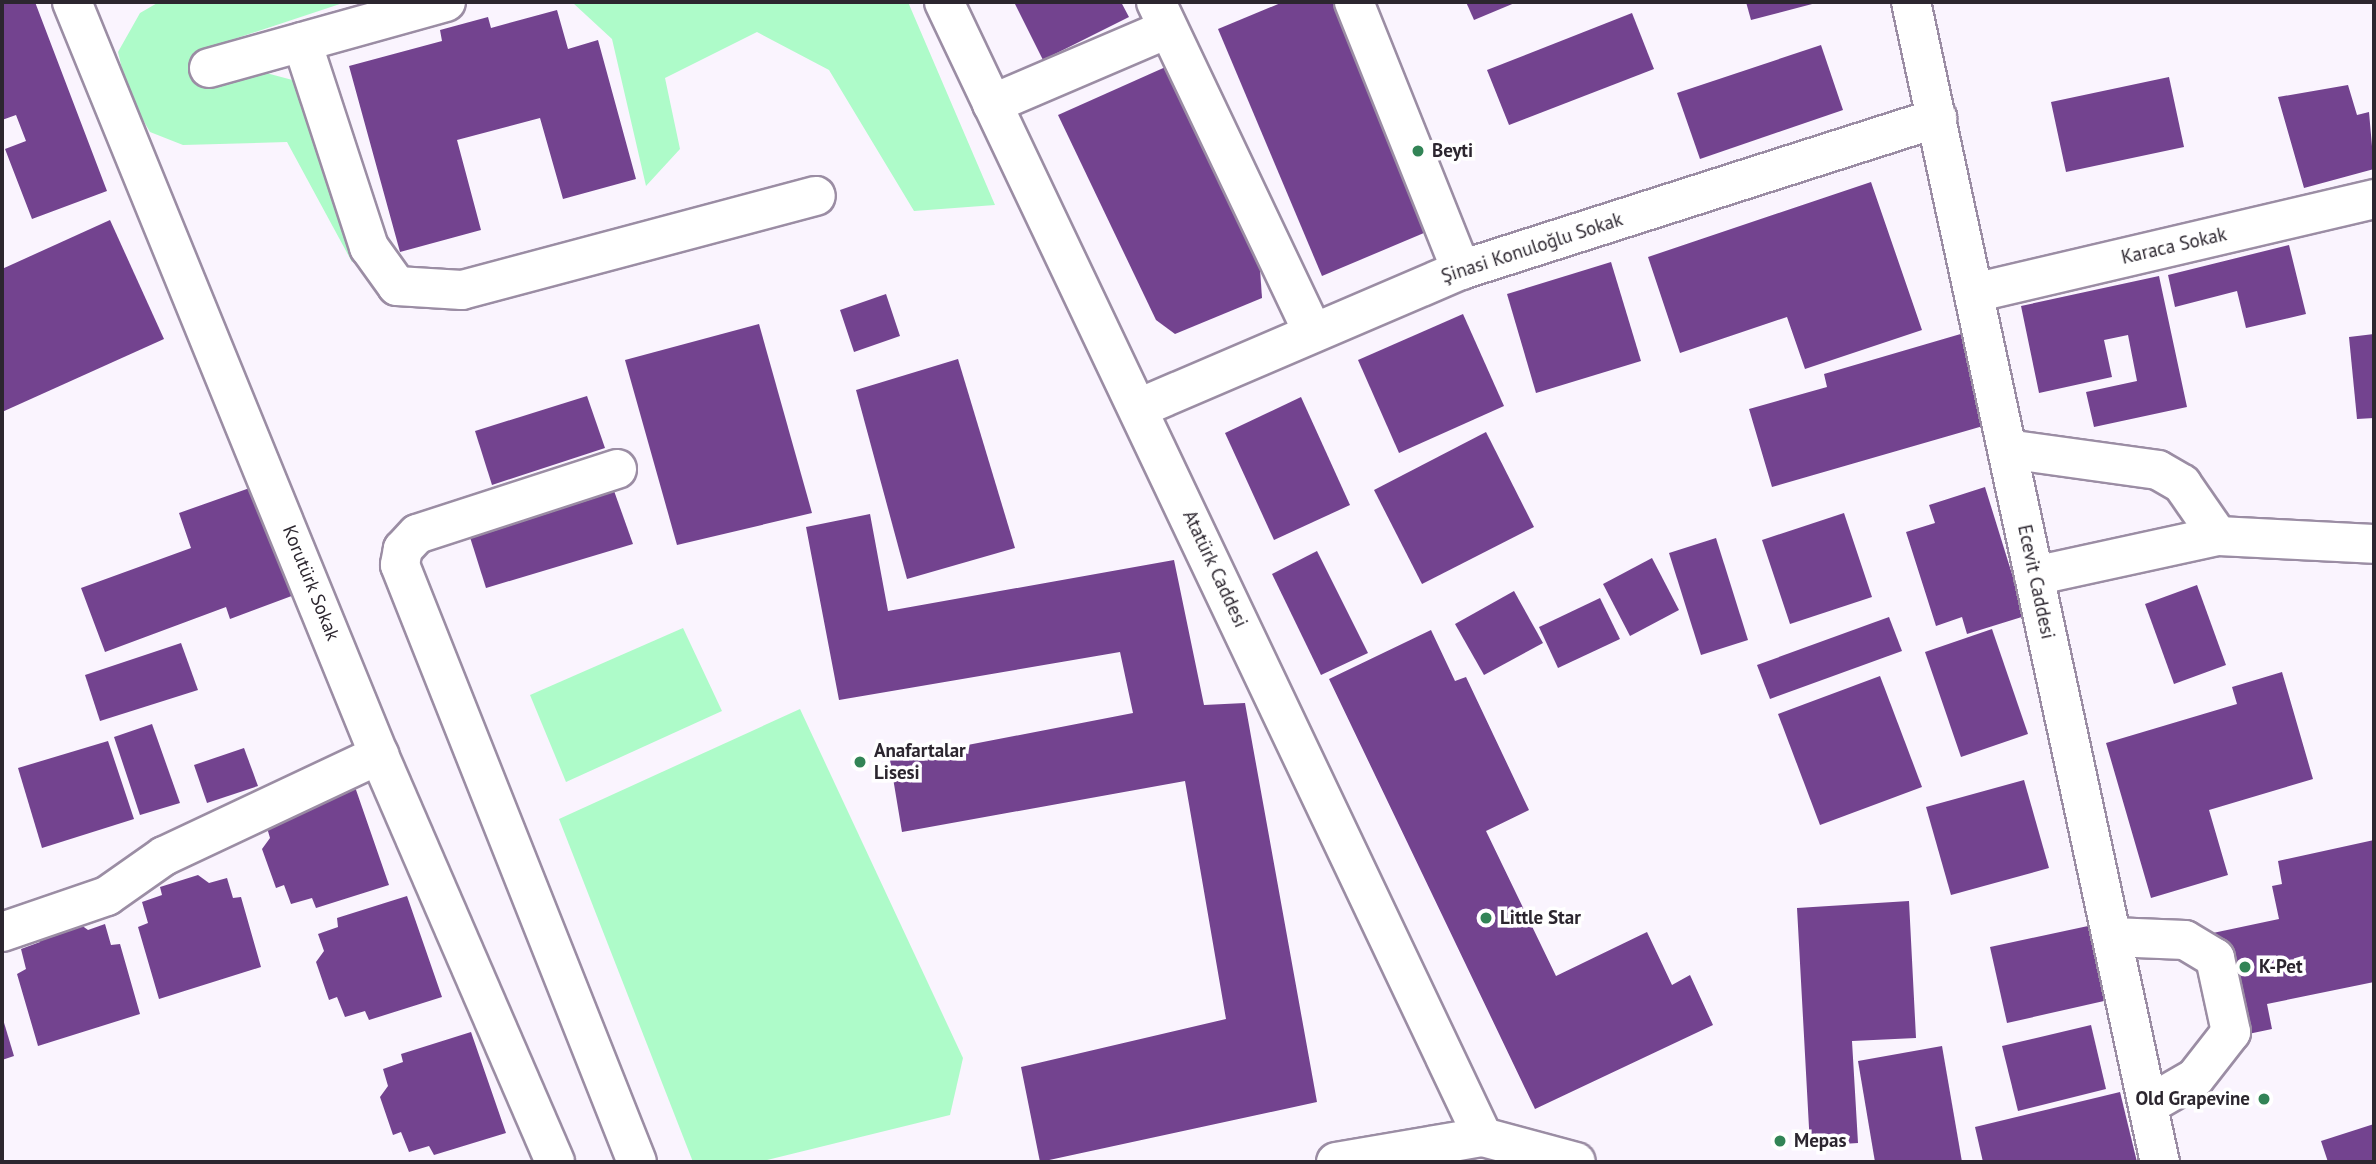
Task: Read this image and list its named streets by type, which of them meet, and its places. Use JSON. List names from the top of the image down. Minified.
{"streets":{"street":["Karaca Sokak","Şinasi Konuloğlu Sokak","Atatürk Caddesi","Ecevit Caddesi","Korutürk Sokak"]},"crossings":[["Karaca Sokak","Ecevit Caddesi"],["Şinasi Konuloğlu Sokak","Atatürk Caddesi"],["Şinasi Konuloğlu Sokak","Ecevit Caddesi"]],"places":["Beyti","Anafartalar Lisesi","Little Star","K-Pet","Old Grapevine","Mepas"]}
